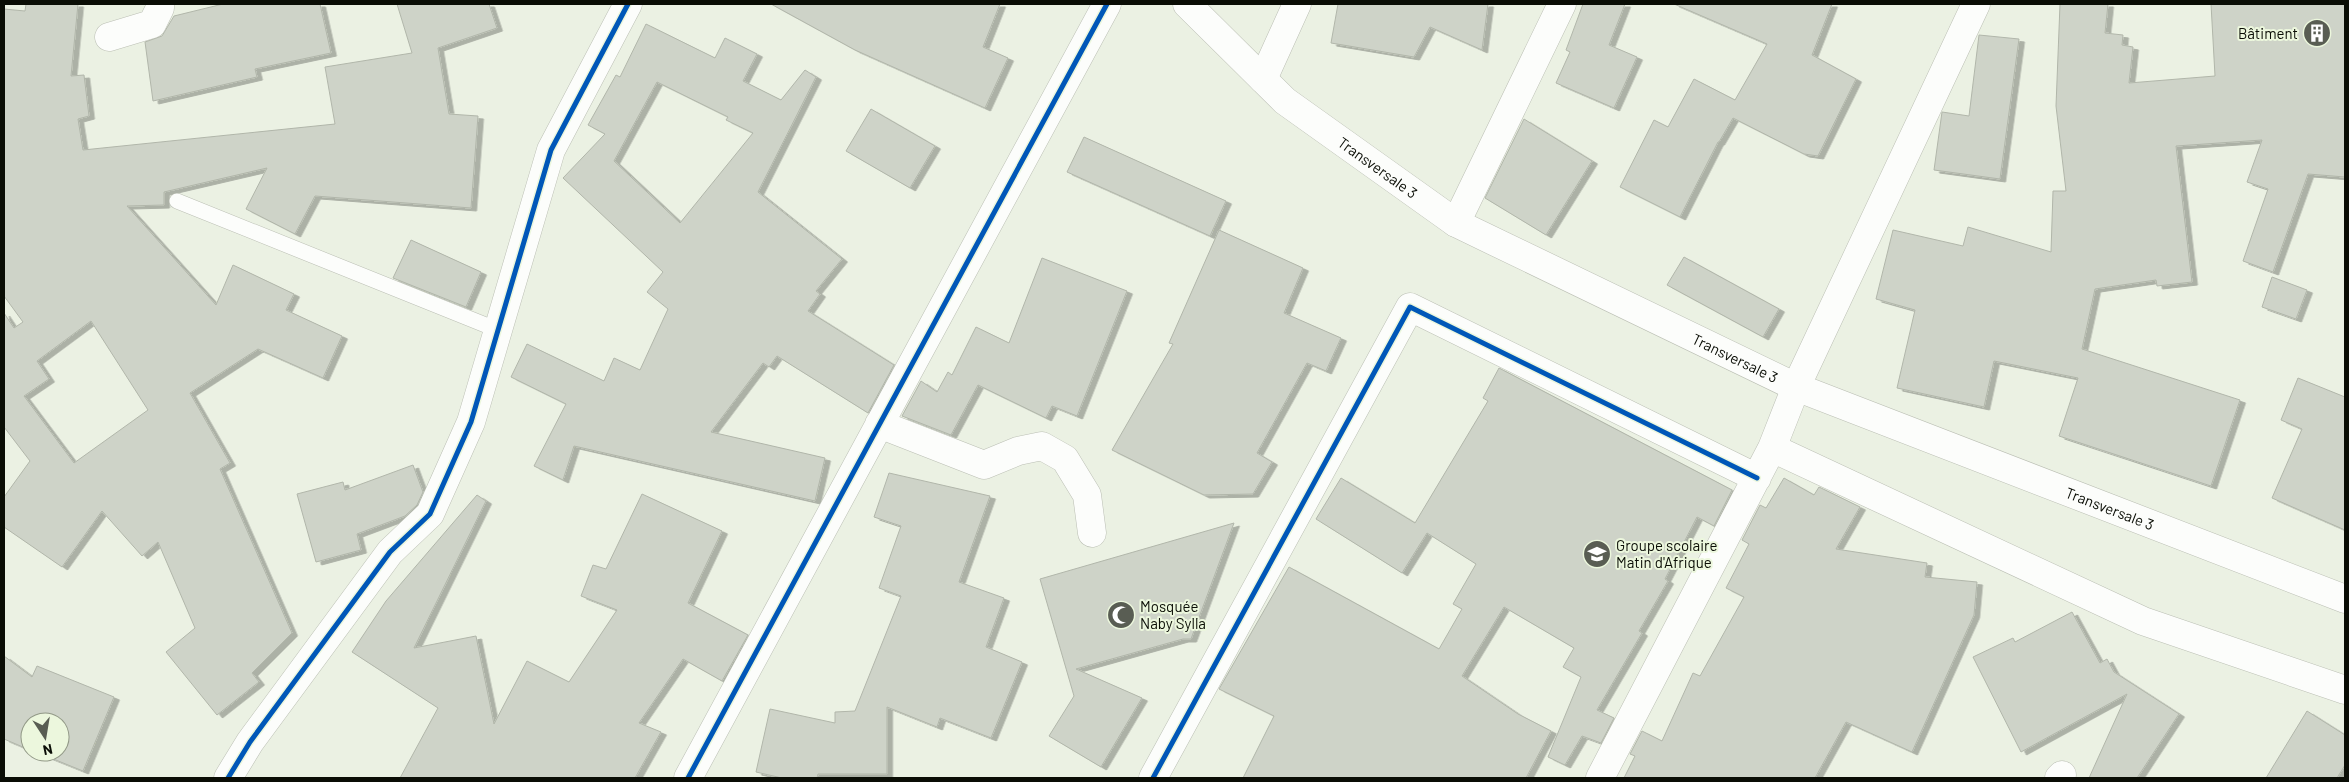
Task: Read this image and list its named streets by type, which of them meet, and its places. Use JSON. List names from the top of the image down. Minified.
{"streets":{"street":["Transversale 3"]},"places":{"building":["Bâtiment"],"school or university":["Groupe scolaire Matin d'Afrique"],"mosque":["Mosquée Naby Sylla"]},"north":"bottom"}
